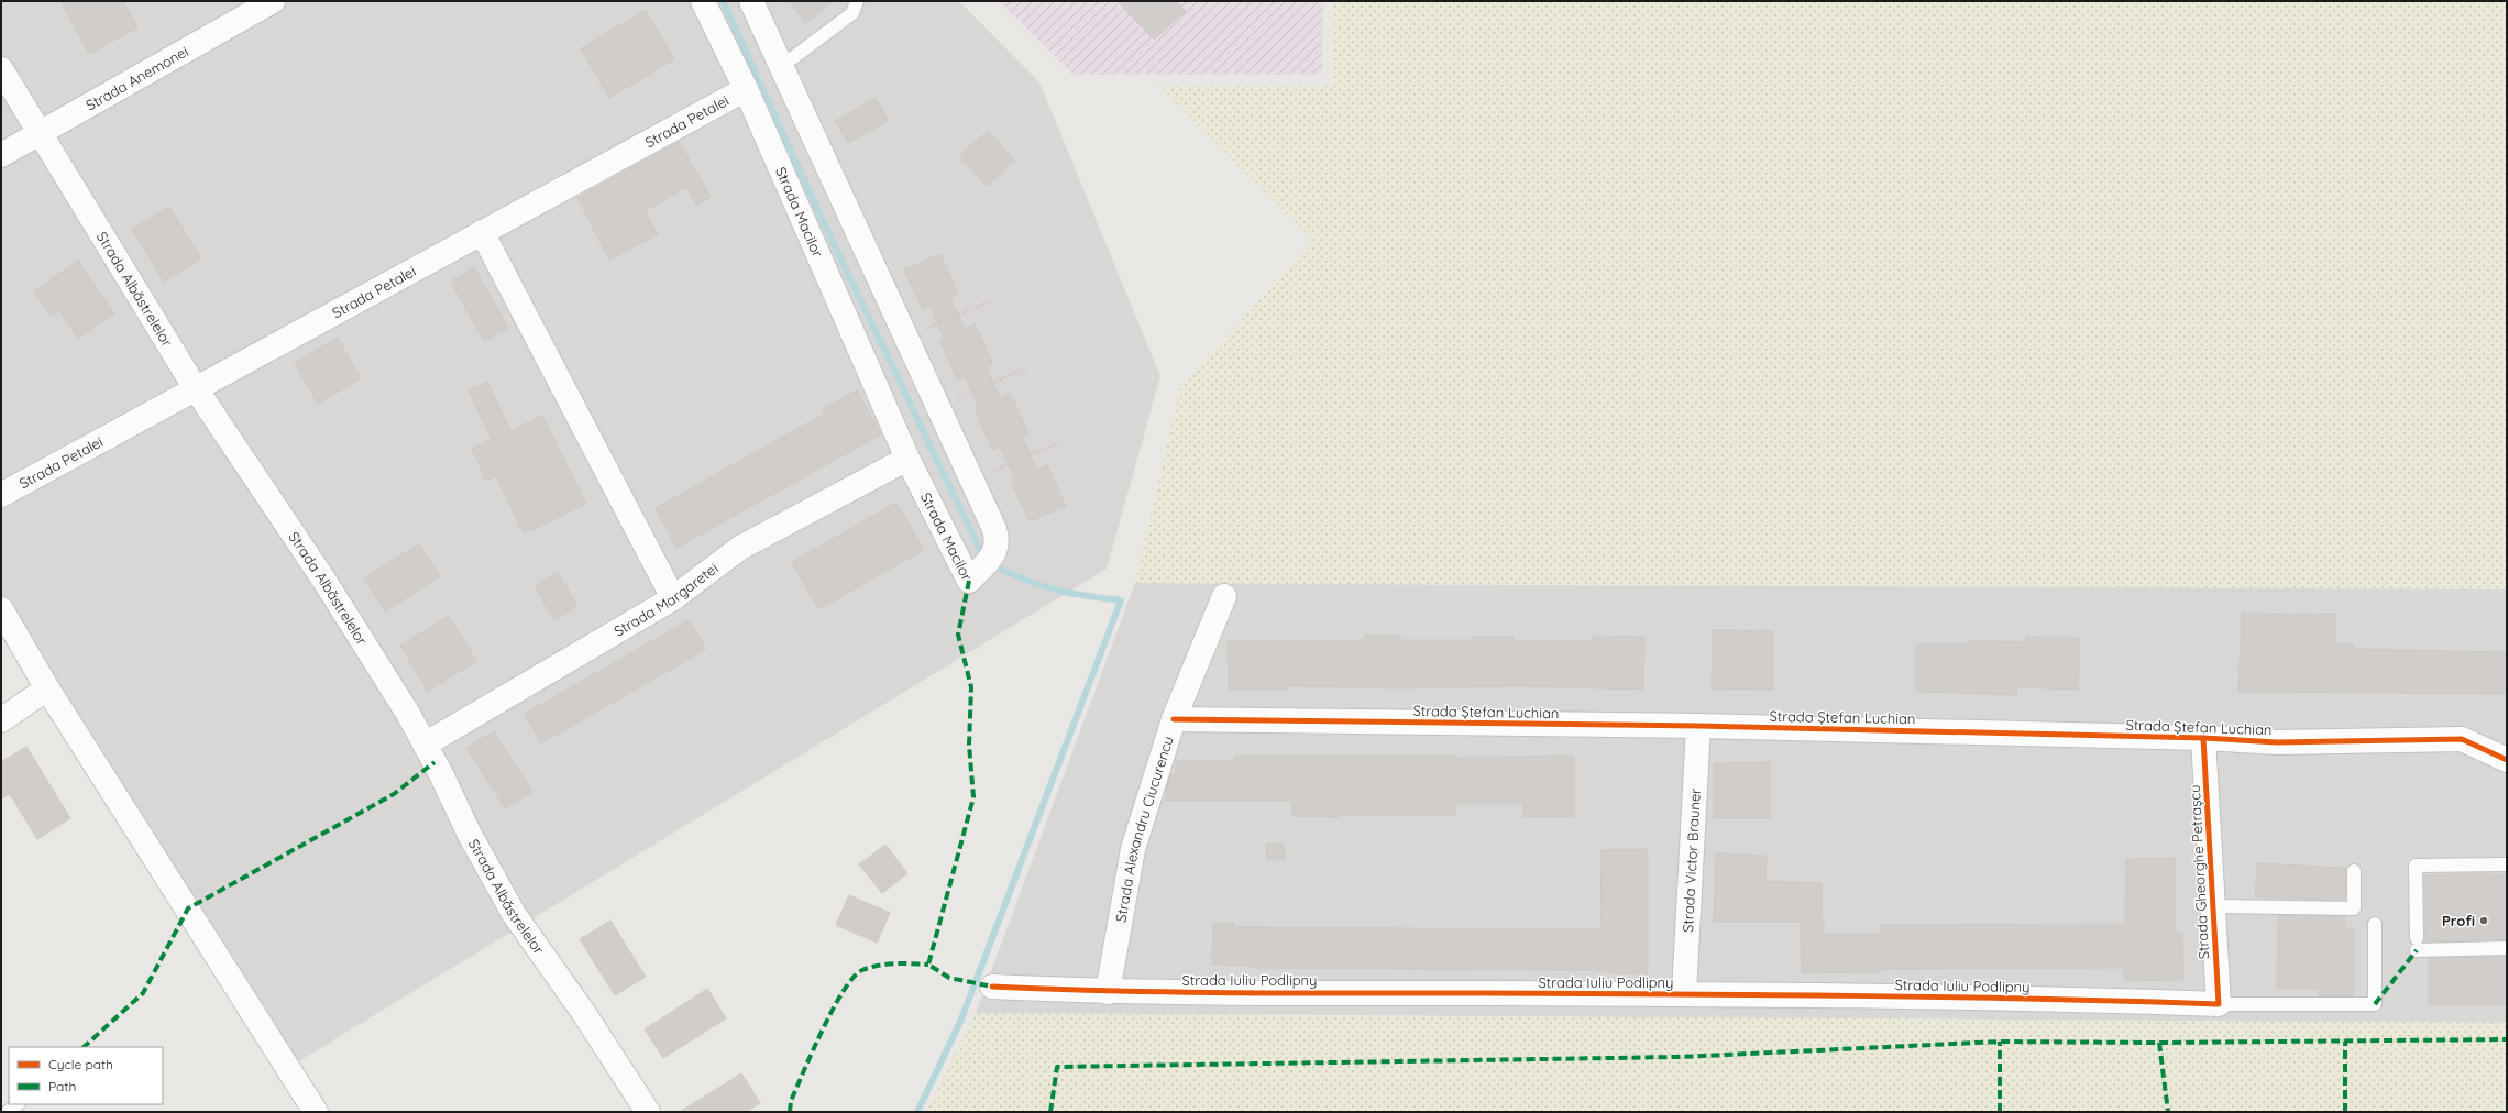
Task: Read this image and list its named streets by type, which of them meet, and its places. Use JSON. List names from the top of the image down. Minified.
{"streets":{"street":["Strada Anemonei","Strada Petalei","Strada Macilor","Strada Albăstrelelor","Strada Margaretei","Strada Ștefan Luchian","Strada Alexandru Ciucurencu","Strada Victor Brauner","Strada Gheorghe Petrașcu","Strada Iuliu Podlipny"]},"crossings":[["Strada Anemonei","Strada Albăstrelelor"],["Strada Petalei","Strada Macilor"],["Strada Petalei","Strada Albăstrelelor"],["Strada Macilor","Strada Margaretei"],["Strada Albăstrelelor","Strada Margaretei"],["Strada Ștefan Luchian","Strada Alexandru Ciucurencu"],["Strada Ștefan Luchian","Strada Victor Brauner"],["Strada Ștefan Luchian","Strada Gheorghe Petrașcu"],["Strada Alexandru Ciucurencu","Strada Iuliu Podlipny"],["Strada Victor Brauner","Strada Iuliu Podlipny"],["Strada Gheorghe Petrașcu","Strada Iuliu Podlipny"]],"places":["Profi"],"legend":["Cycle path","Path"]}
